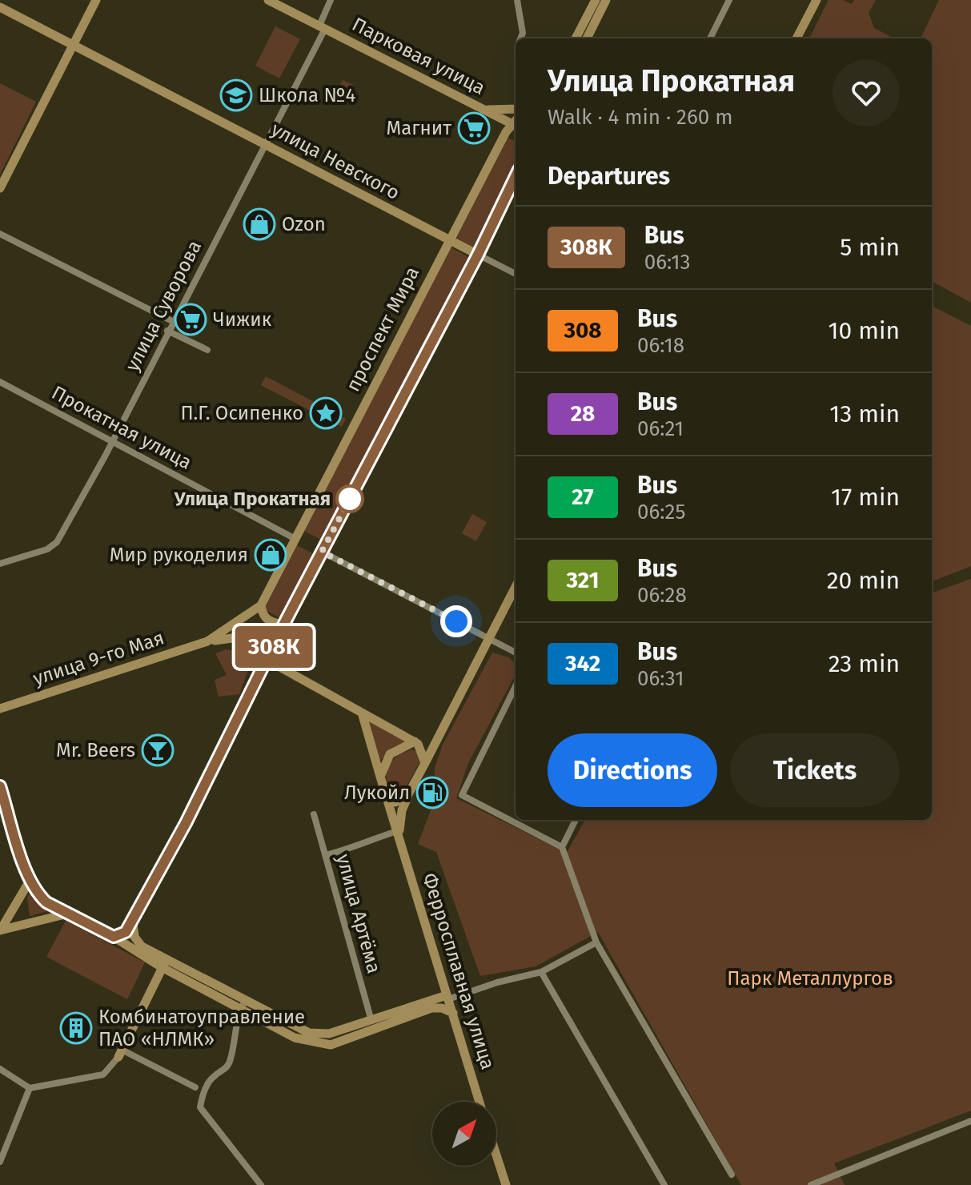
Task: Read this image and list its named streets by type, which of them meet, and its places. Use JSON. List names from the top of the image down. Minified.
{"streets":{"main road":["Парковая улица","улица Невского","проспект Мира","улица 9-го Мая","Ферросплавная улица"],"street":["улица Суворова","Прокатная улица","улица Артёма"]},"crossings":[["Парковая улица","улица Суворова"],["улица Невского","улица Суворова"],["улица Невского","проспект Мира"],["улица Суворова","Прокатная улица"],["проспект Мира","Прокатная улица"],["проспект Мира","улица 9-го Мая"]],"parks":["Парк Металлургов"],"places":{"school or university":["Школа №4"],"supermarket":["Магнит","Чижик"],"shop":["Ozon","Мир рукоделия"],"place":["П.Г. Осипенко"],"other":["Улица Прокатная"],"bar":["Mr. Beers"],"fuel station":["Лукойл"],"building":["Комбинатоуправление ПАО «НЛМК»"]},"lines":["bus line 308К"],"north":"top right","page":{"on_map":"308К","heading":[["Улица Прокатная","Walk · 4 min · 260 m"],"Departures"],"list":[{"mark":"308К","name":"Bus","note":"06:13","value":"5 min"},{"mark":"308","name":"Bus","note":"06:18","value":"10 min"},{"mark":"28","name":"Bus","note":"06:21","value":"13 min"},{"mark":"27","name":"Bus","note":"06:25","value":"17 min"},{"mark":"321","name":"Bus","note":"06:28","value":"20 min"},{"mark":"342","name":"Bus","note":"06:31","value":"23 min"}],"buttons":["Directions","Tickets"]}}
